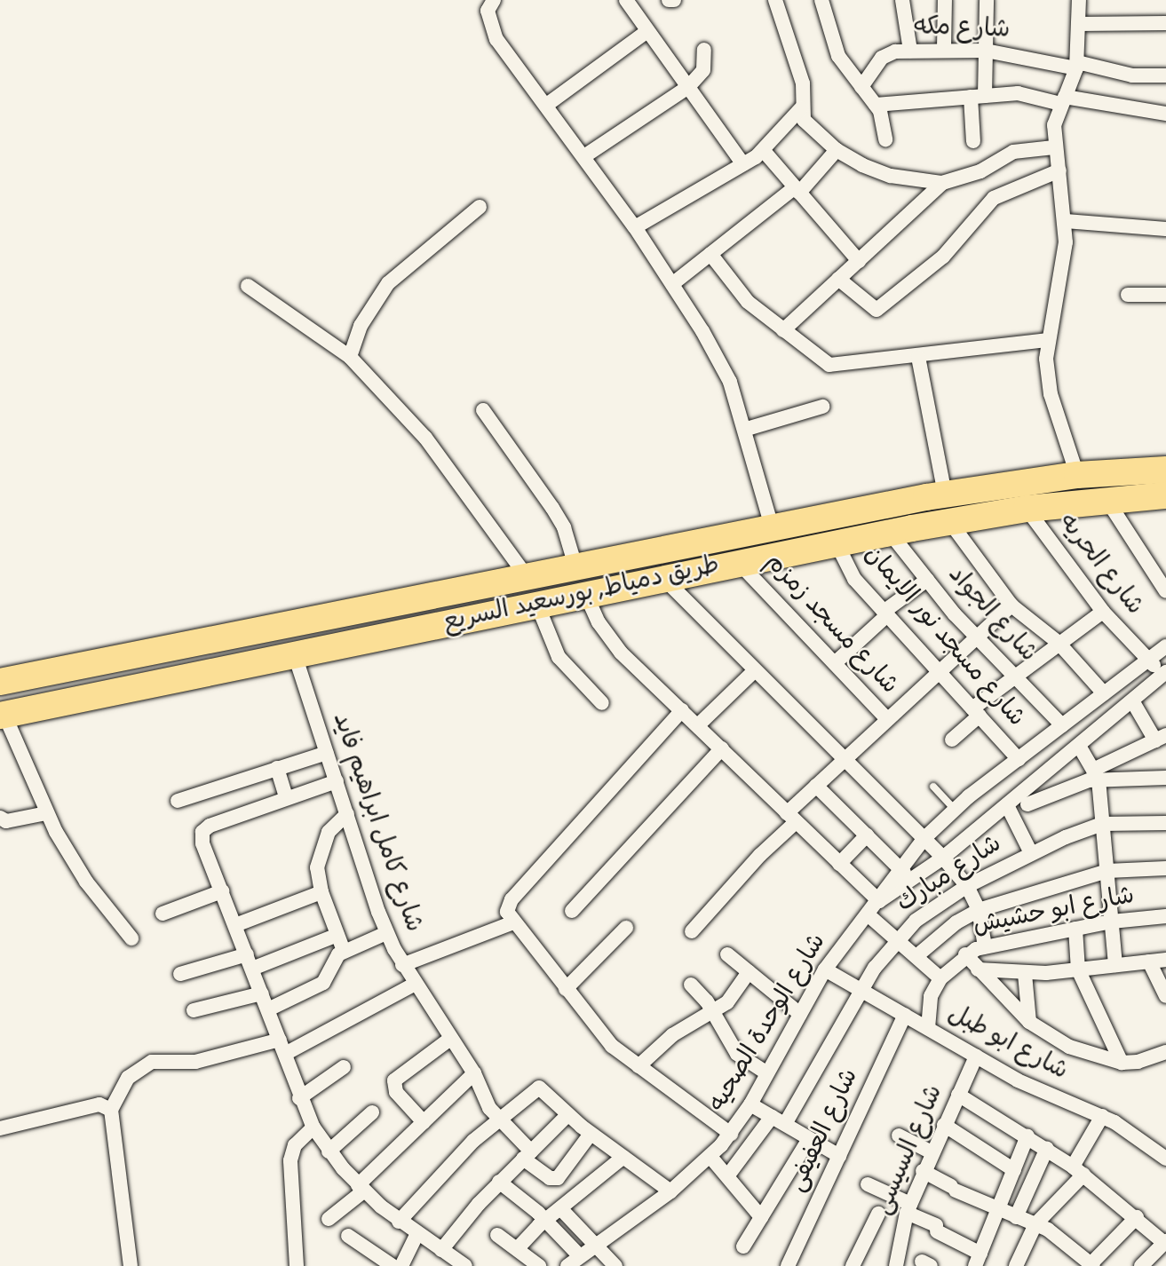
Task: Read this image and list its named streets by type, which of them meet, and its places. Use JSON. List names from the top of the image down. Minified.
{"streets":{"highway":["طريق دمياط, بورسعيد السريع"],"street":["شارع مكه","شارع الحريه","شارع الجواد","شارع مسجد زمزم","شارع مسجد نور الايمان","شارع كامل ابراهيم فايد","شارع مبارك","شارع ابو حشيش","شارع الوحدة الصحيه","شارع ابو طبل","شارع العفيفى","شارع السيسى"]},"crossings":[["شارع الحريه","طريق دمياط, بورسعيد السريع"],["شارع الحريه","شارع الوحدة الصحيه"],["طريق دمياط, بورسعيد السريع","شارع الجواد"],["طريق دمياط, بورسعيد السريع","شارع مسجد زمزم"],["طريق دمياط, بورسعيد السريع","شارع مسجد نور الايمان"],["طريق دمياط, بورسعيد السريع","شارع كامل ابراهيم فايد"],["شارع الجواد","شارع الوحدة الصحيه"],["شارع مسجد نور الايمان","شارع الوحدة الصحيه"],["شارع مبارك","شارع ابو طبل"],["شارع ابو حشيش","شارع ابو طبل"],["شارع الوحدة الصحيه","شارع ابو طبل"],["شارع ابو طبل","شارع العفيفى"],["شارع ابو طبل","شارع السيسى"]]}
